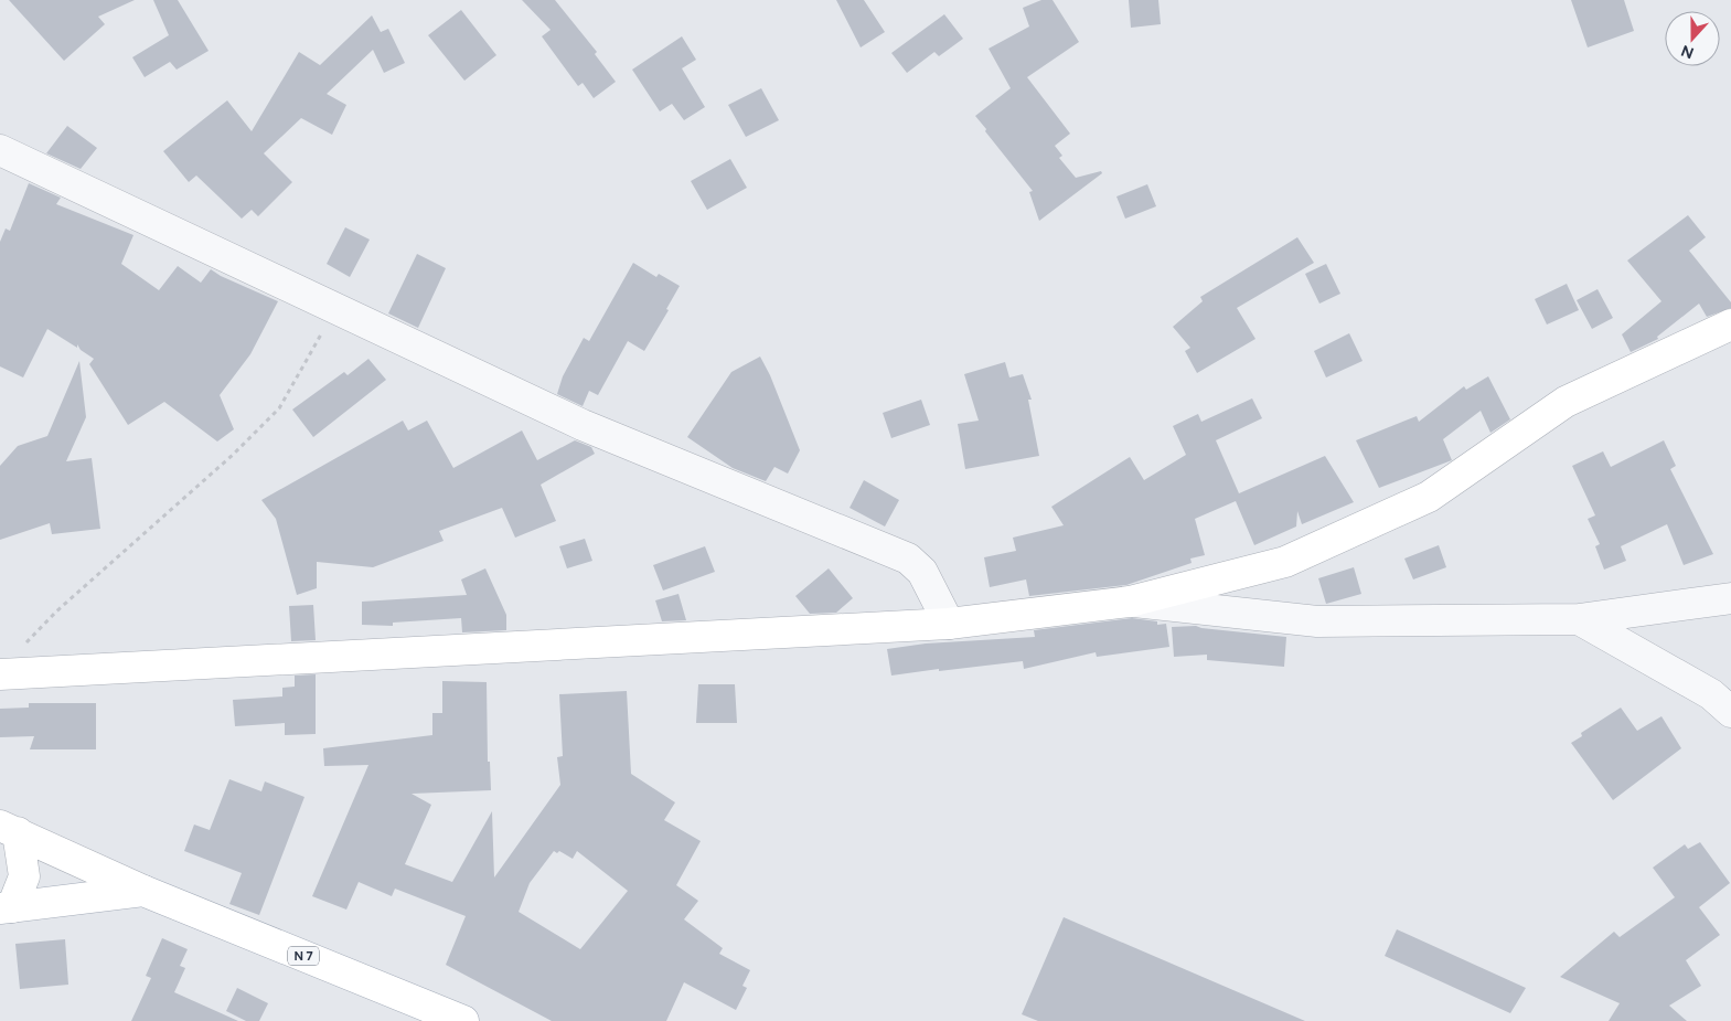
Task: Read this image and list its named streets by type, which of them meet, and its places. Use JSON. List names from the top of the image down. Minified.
{"streets":{"street":["N 7"]},"north":"bottom"}
